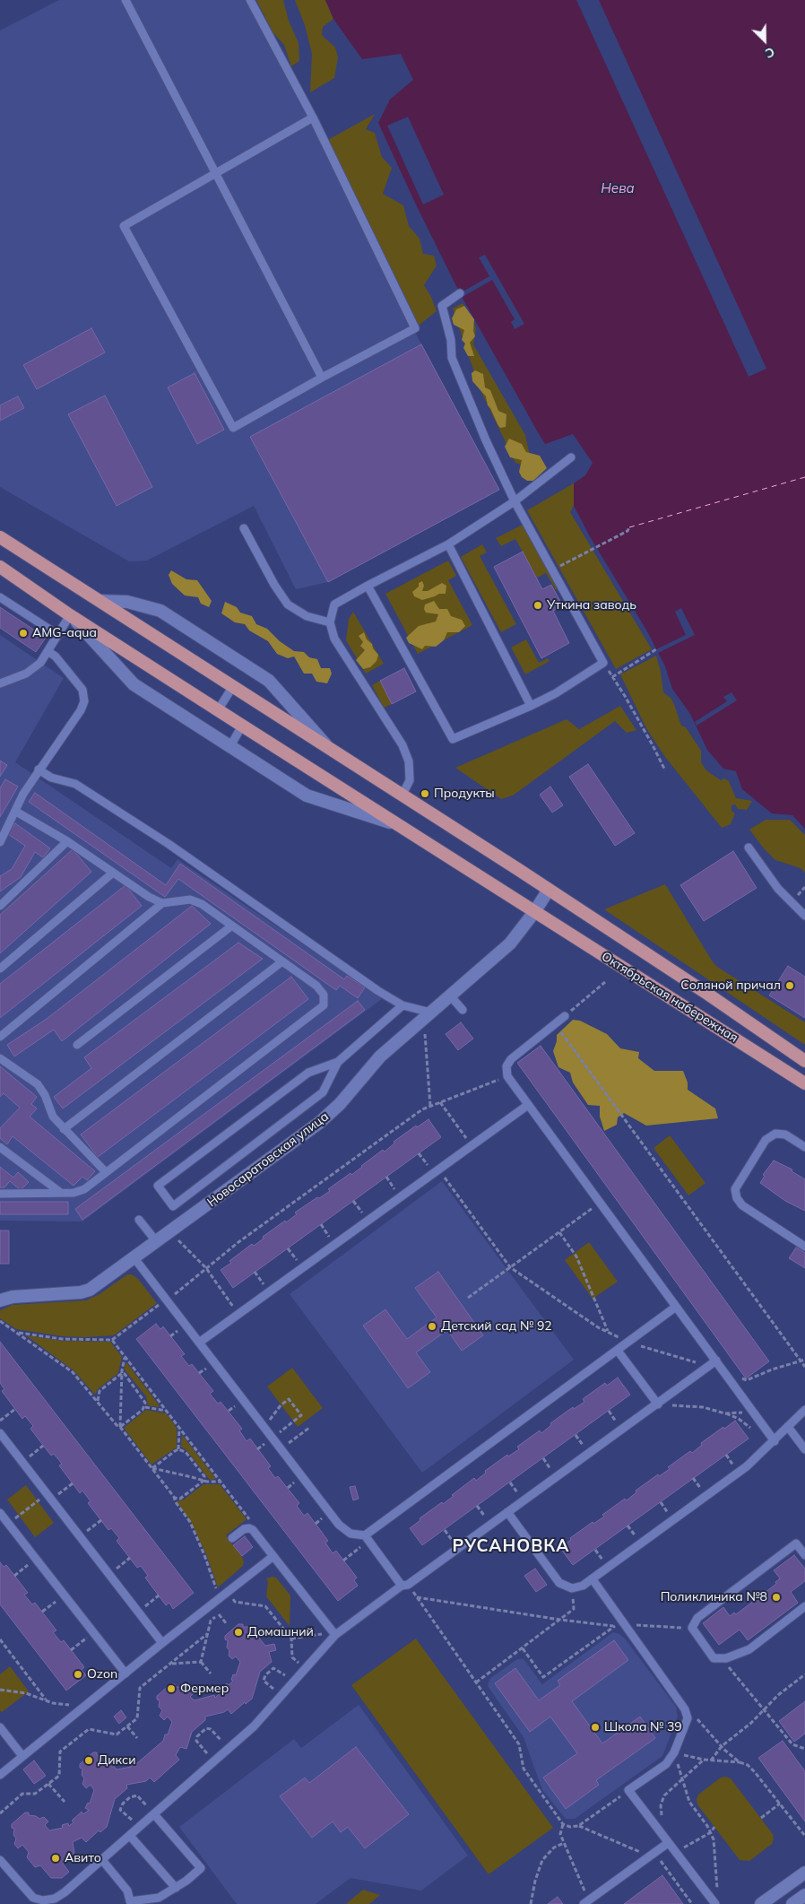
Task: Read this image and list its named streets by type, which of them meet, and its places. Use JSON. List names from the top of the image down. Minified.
{"streets":{"main road":["Октябрьская набережная"],"street":["Новосаратовская улица"]},"crossings":[["Октябрьская набережная","Новосаратовская улица"]],"districts":["РУСАНОВКА"],"water":["Нева"],"places":["Уткина заводь","AMG-aqua","Продукты","Соляной причал","Детский сад № 92","Поликлиника №8","Домашний","Ozon","Фермер","Школа № 39","Дикси","Авито"],"north":"bottom right"}
